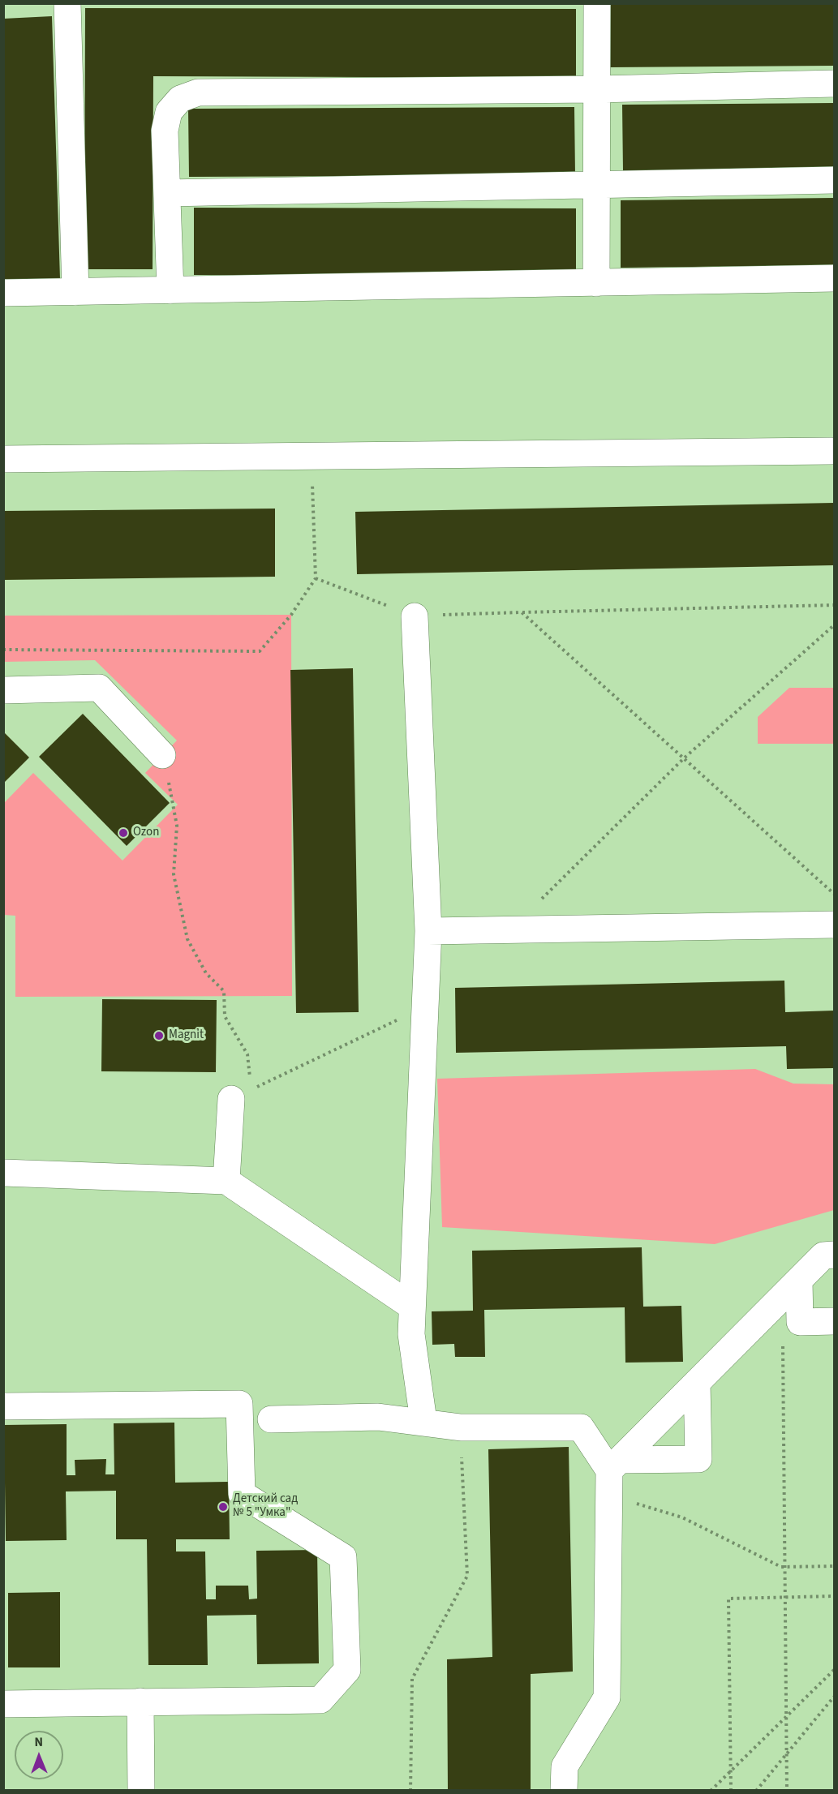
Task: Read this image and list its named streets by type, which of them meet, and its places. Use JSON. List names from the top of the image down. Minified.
{"places":["Ozon","Magnit","Детский сад № 5 \"Умка\""],"north":"top"}
